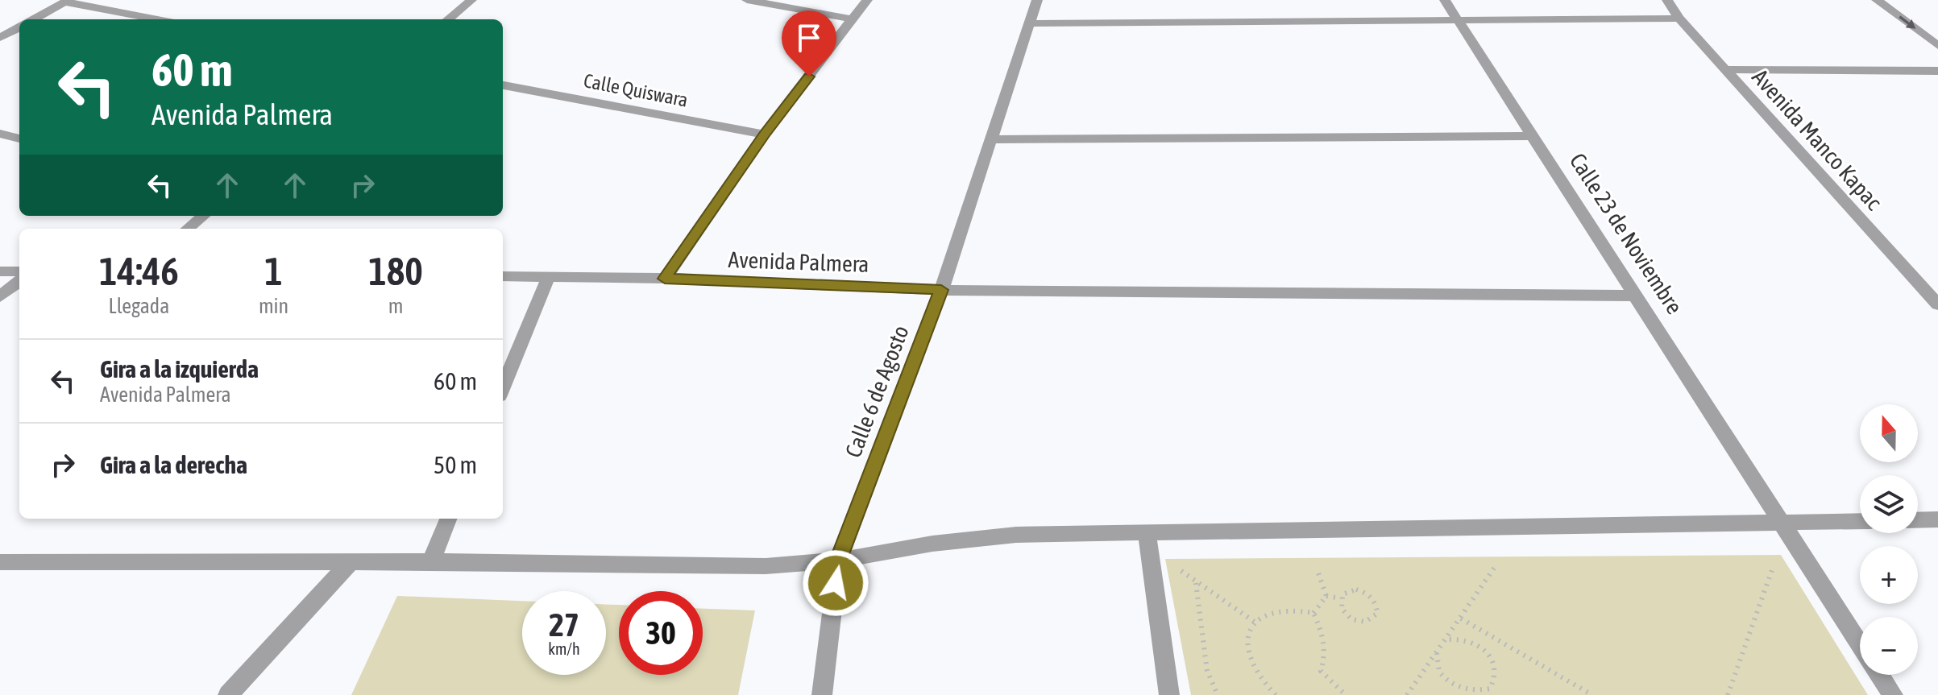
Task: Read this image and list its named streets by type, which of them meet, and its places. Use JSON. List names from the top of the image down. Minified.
{"streets":{"street":["Calle Quiswara","Avenida Manco Kapac","Calle 23 de Noviembre","Avenida Palmera","Calle 6 de Agosto"]},"crossings":[["Calle 23 de Noviembre","Avenida Palmera"],["Avenida Palmera","Calle 6 de Agosto"]],"north":"top","page":{"turn":["60 m","Avenida Palmera"],"eta":["14:46","Llegada","1","min","180","m"],"list":[{"name":"Gira a la izquierda","note":"Avenida Palmera","value":"60 m"},{"name":"Gira a la derecha","value":"50 m"}],"map_buttons":["+","−"],"speed":"27 km/h","limit":"30"}}
